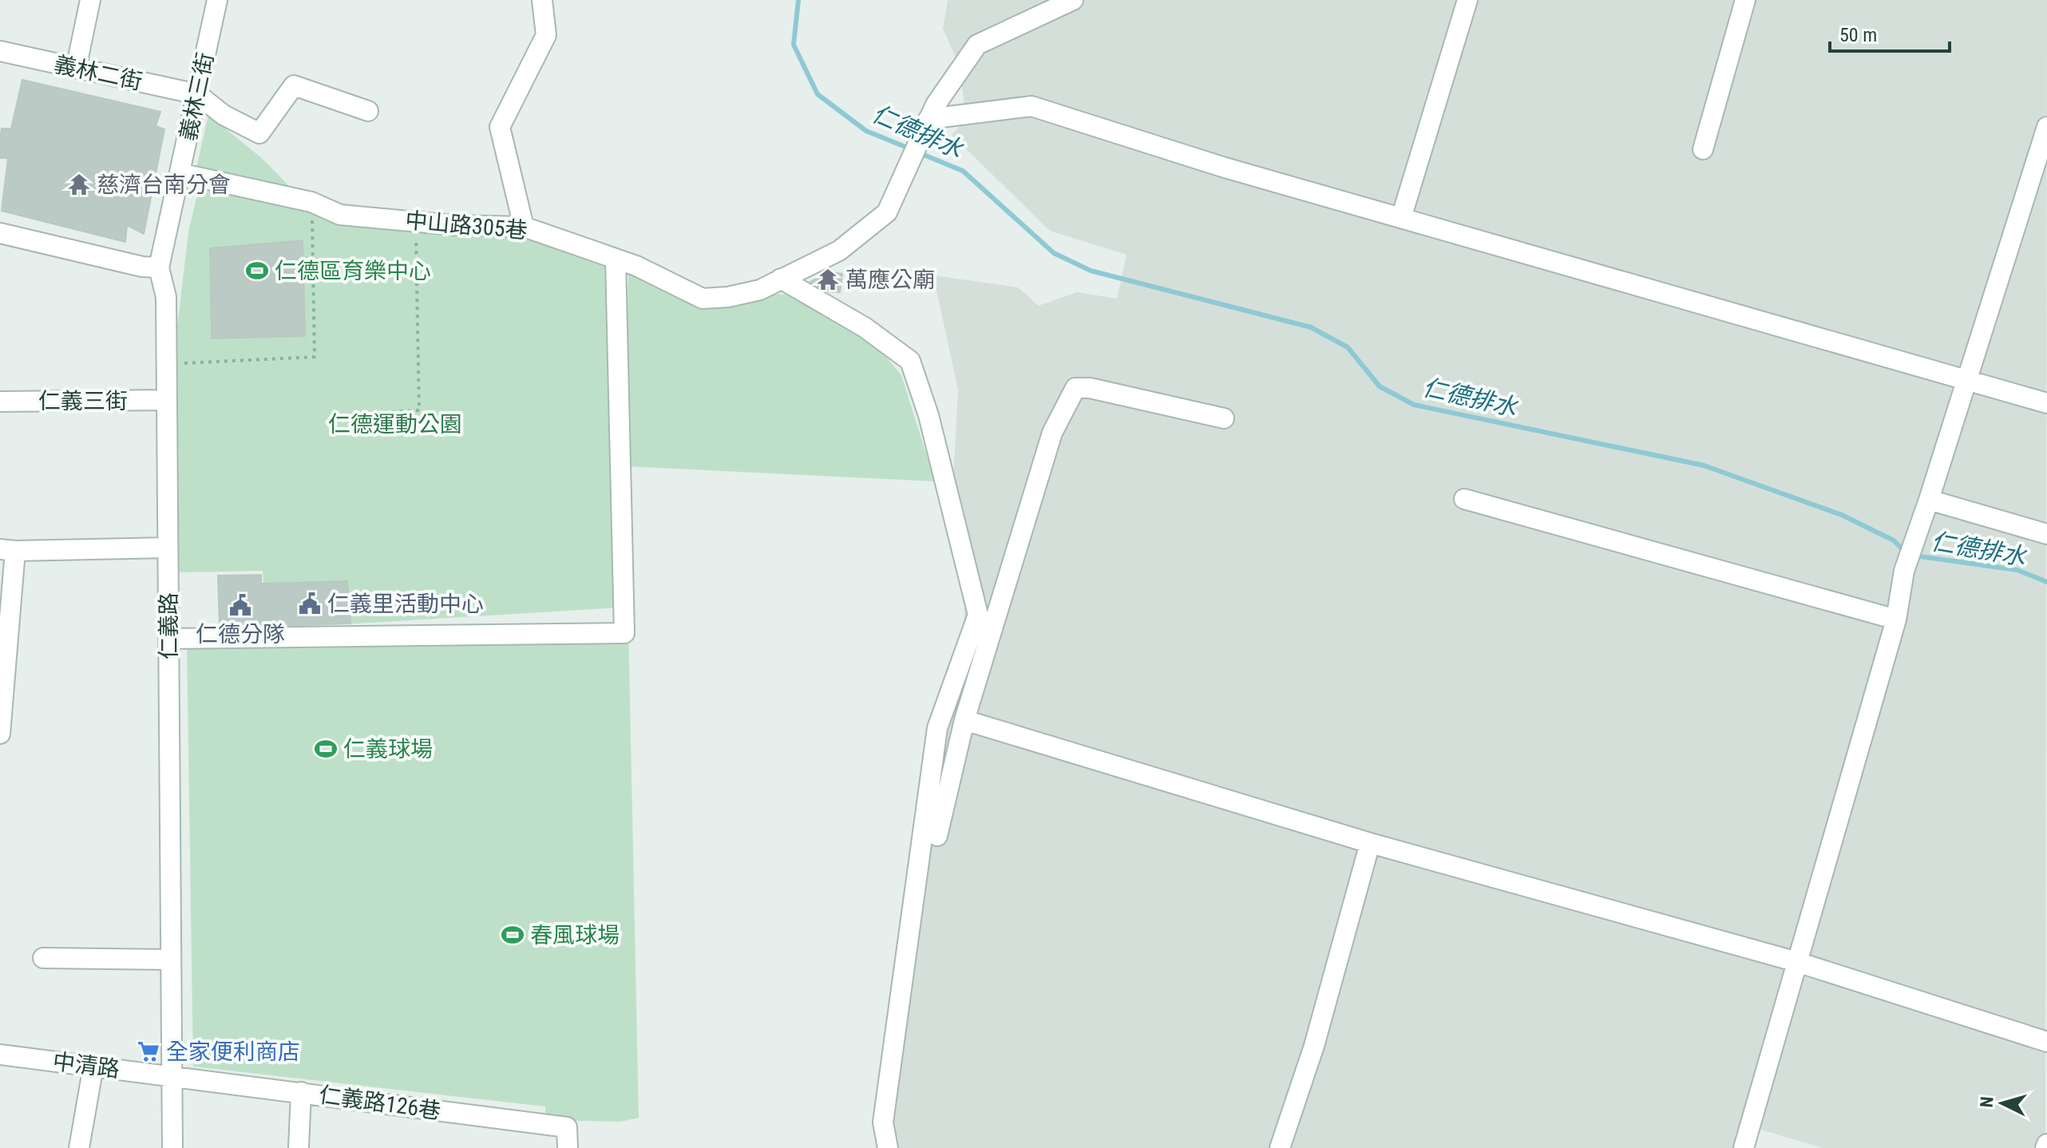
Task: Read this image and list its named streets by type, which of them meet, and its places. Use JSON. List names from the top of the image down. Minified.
{"streets":{"street":["義林二街","義林三街","中山路305巷","仁義三街","仁義路","中清路","仁義路126巷"]},"crossings":[["義林二街","義林三街"],["義林三街","中山路305巷"],["義林三街","仁義路"],["仁義三街","仁義路"],["仁義路","中清路"],["仁義路","仁義路126巷"],["中清路","仁義路126巷"]],"water":["仁德排水"],"parks":["仁德運動公園"],"places":{"temple":["慈濟台南分會","萬應公廟"],"sports":["仁德區育樂中心","仁義球場","春風球場"],"public building":["仁義里活動中心","仁德分隊"],"supermarket":["全家便利商店"]},"scale_bar":"50 m","north":"left"}
